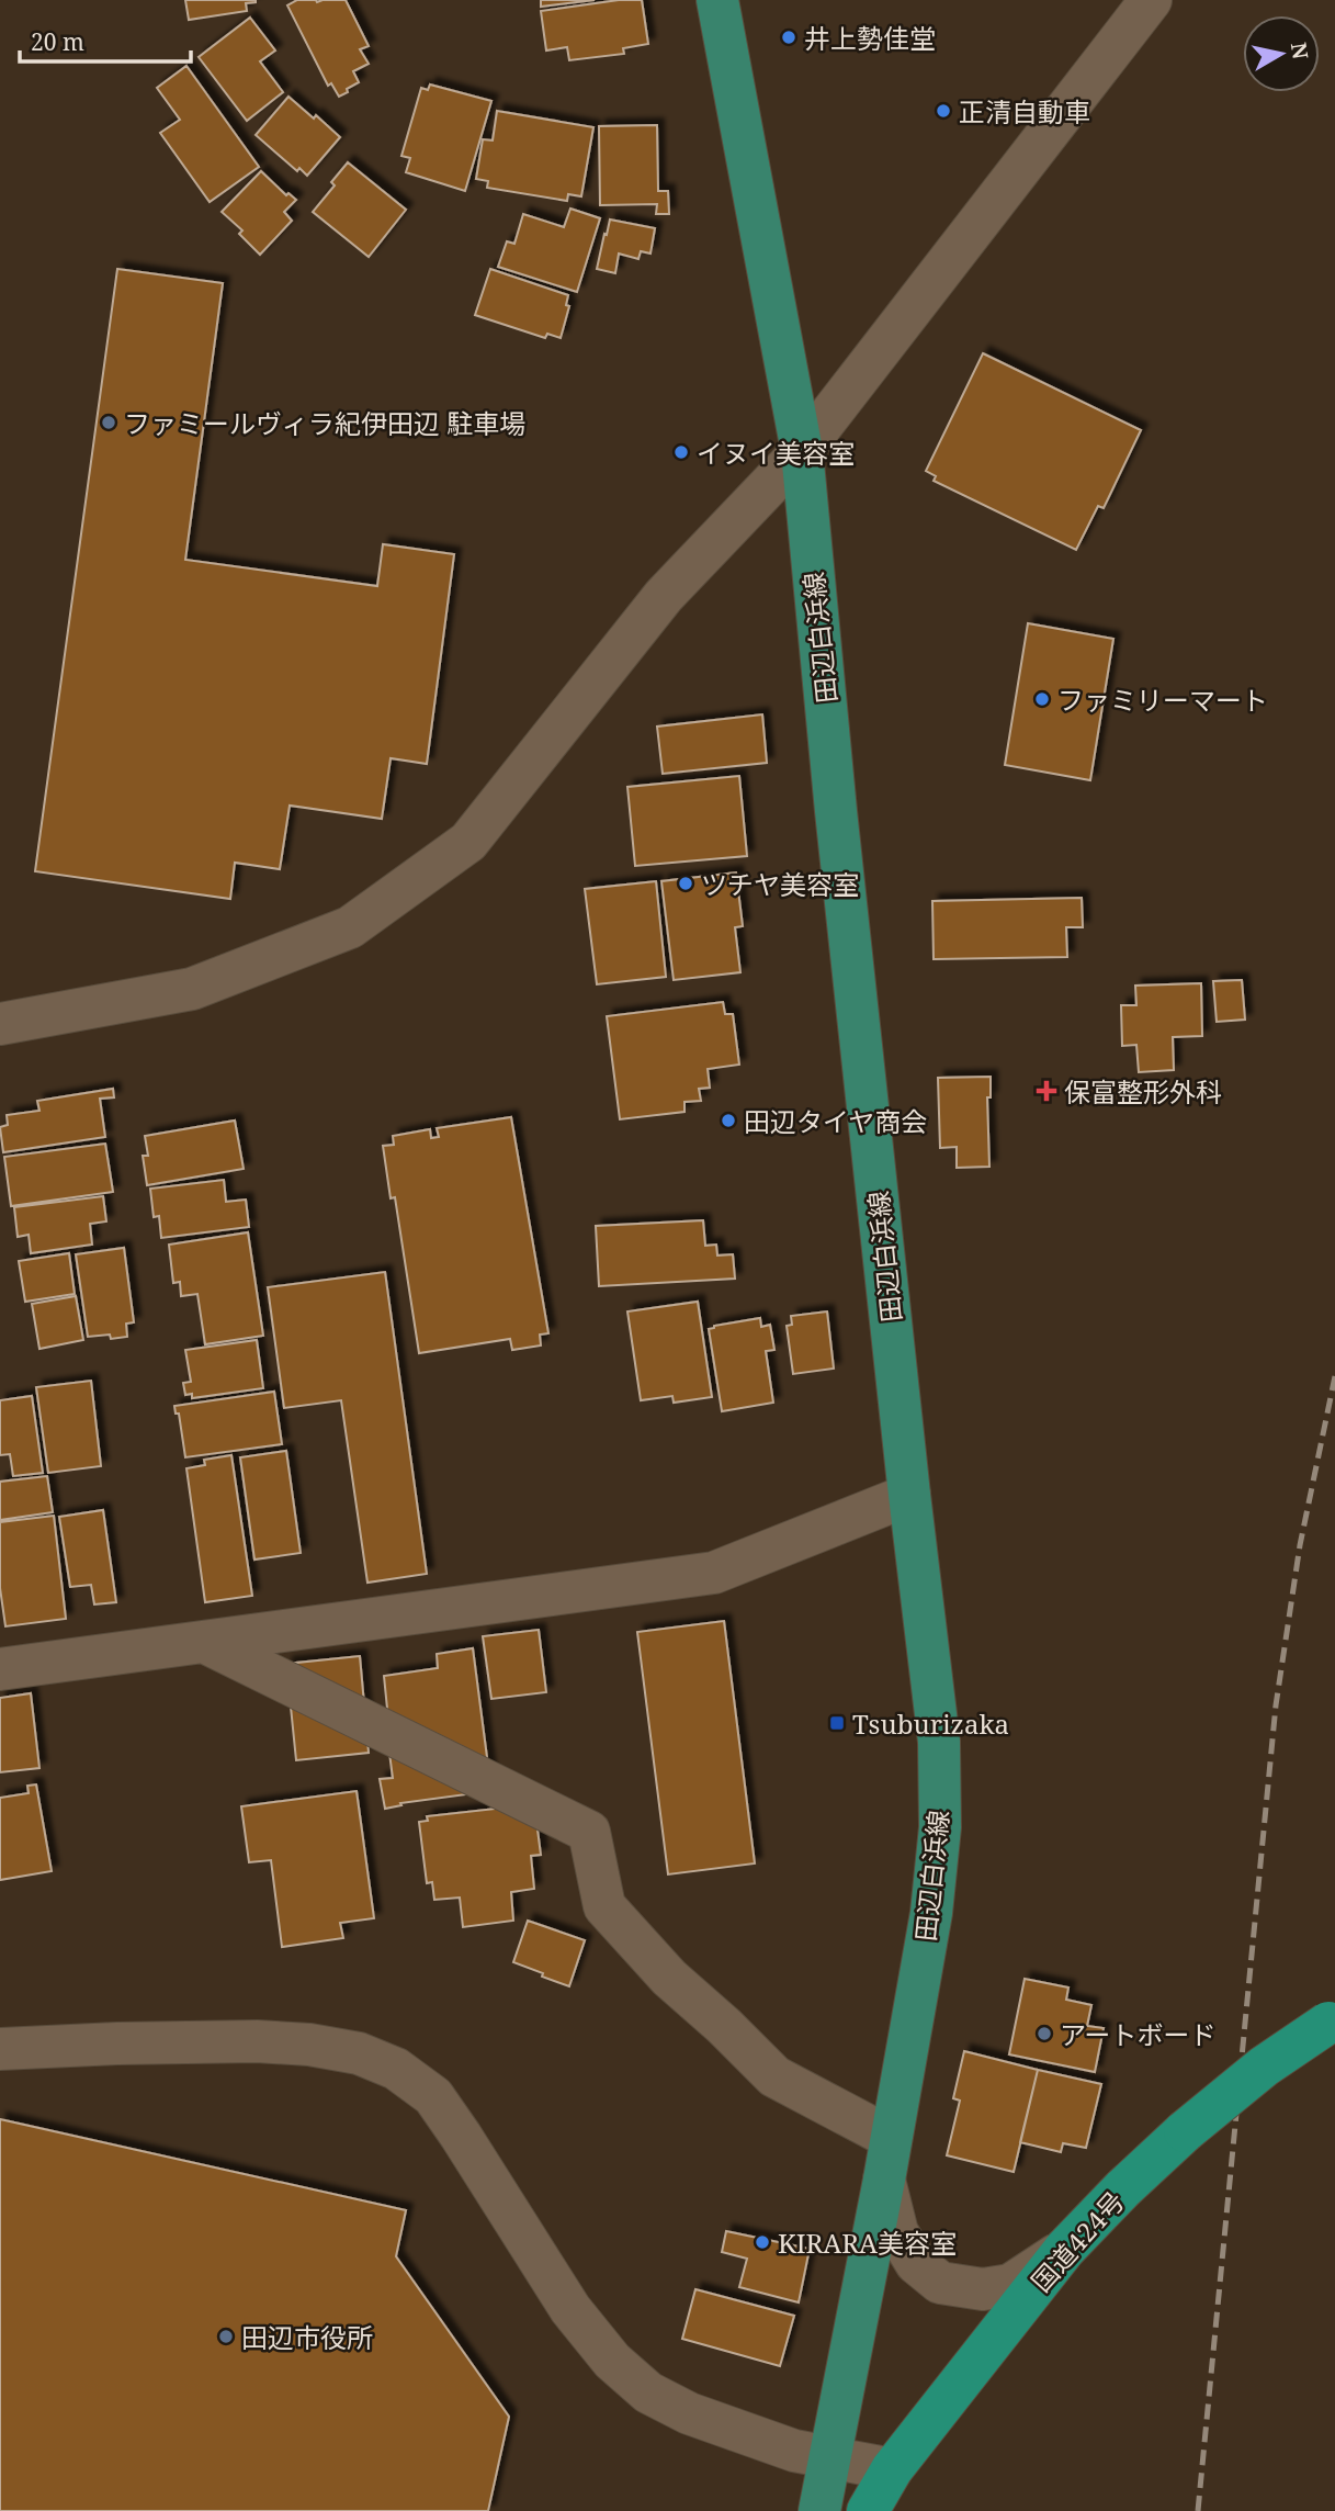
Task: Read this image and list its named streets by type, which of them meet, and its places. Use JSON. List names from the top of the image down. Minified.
{"streets":{"highway":["国道424号"],"main road":["田辺白浜線"]},"places":{"other":["井上勢佳堂","正清自動車","ファミールヴィラ紀伊田辺 駐車場","イヌイ美容室","ファミリーマート","ツチヤ美容室","田辺タイヤ商会","アートボード","KIRARA美容室","田辺市役所"],"health":["保富整形外科"],"transit":["Tsuburizaka"]},"scale_bar":"20 m","north":"right"}
